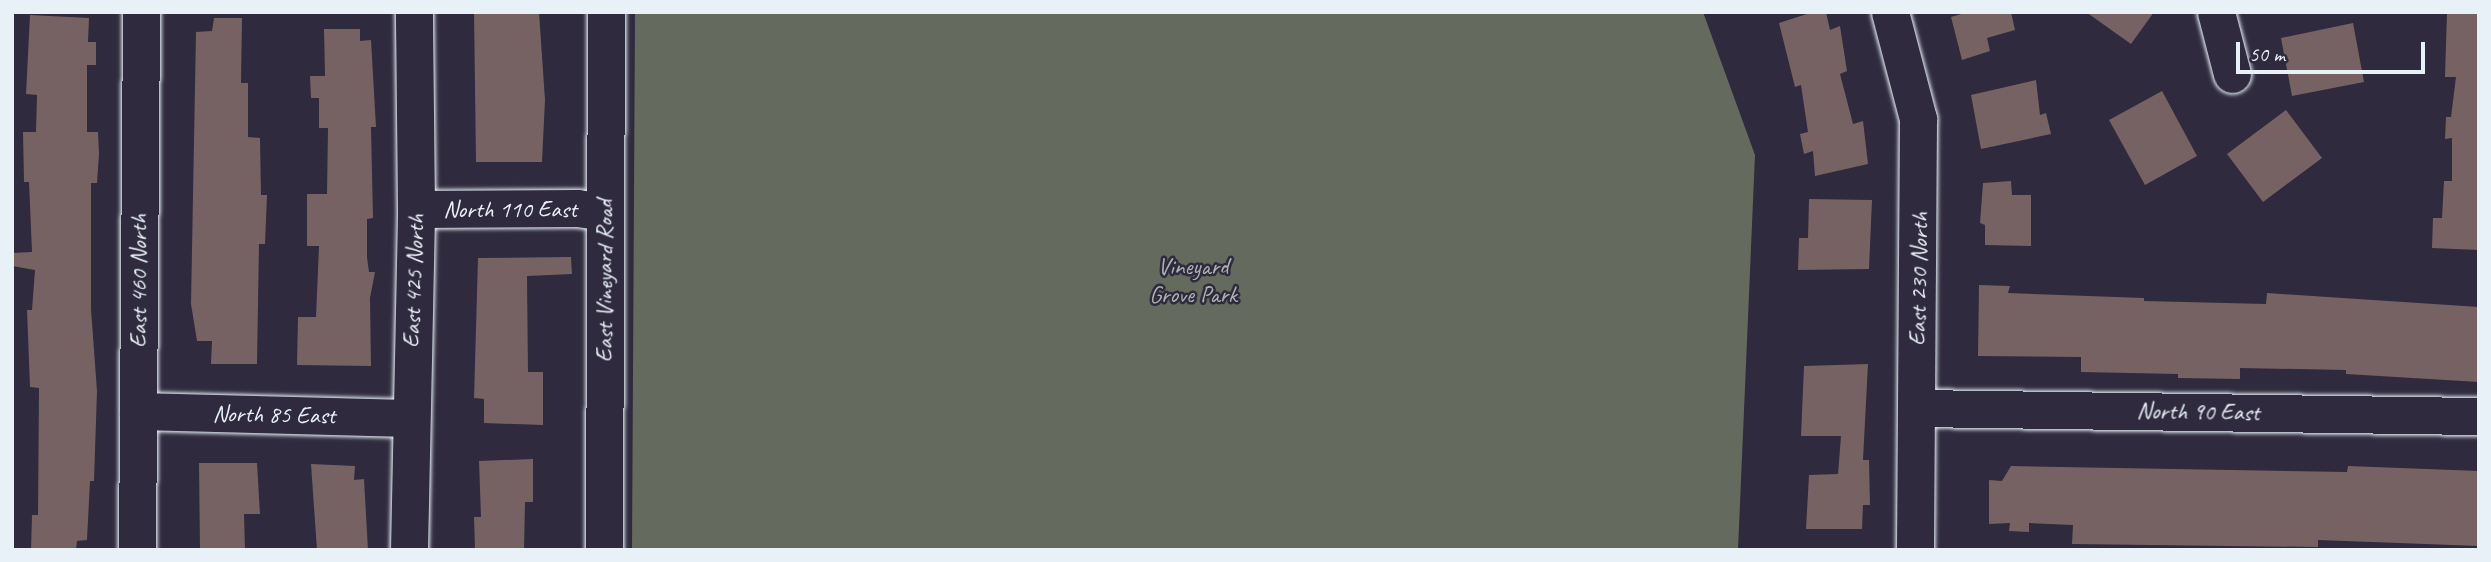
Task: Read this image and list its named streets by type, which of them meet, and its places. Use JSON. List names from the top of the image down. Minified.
{"streets":{"street":["North 110 East","East 230 North","East 460 North","East 425 North","East Vineyard Road","North 90 East","North 85 East"]},"crossings":[["North 110 East","East 425 North"],["North 110 East","East Vineyard Road"],["East 230 North","North 90 East"],["East 460 North","North 85 East"],["East 425 North","North 85 East"]],"parks":["Vineyard Grove Park"],"scale_bar":"50 m"}
